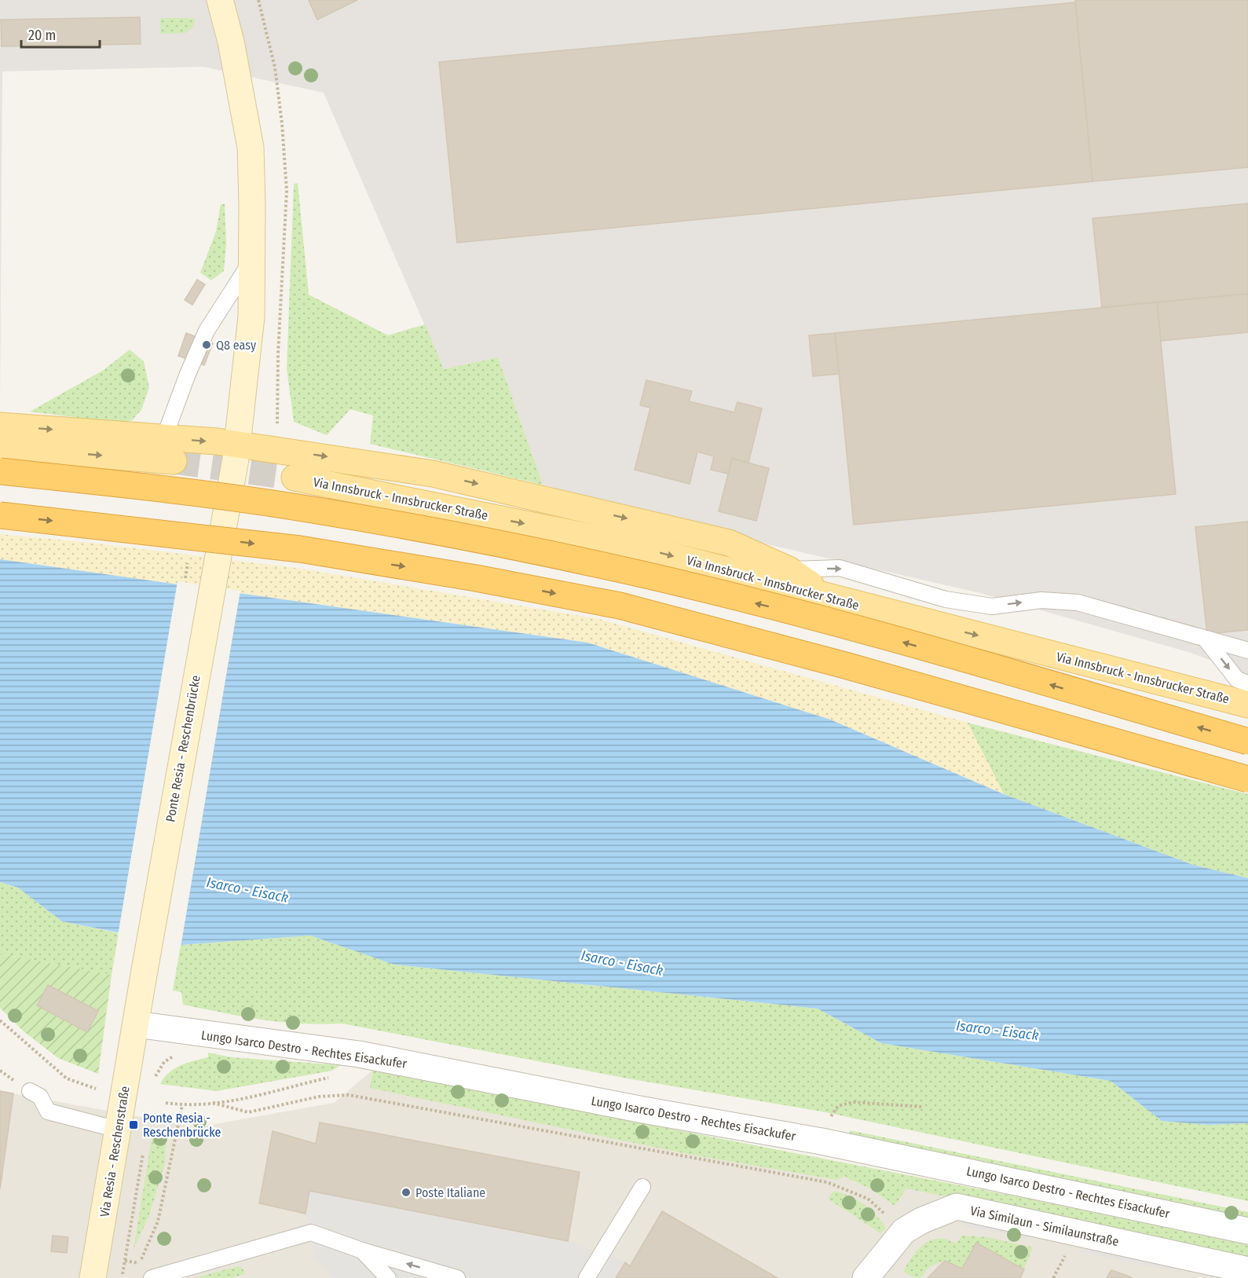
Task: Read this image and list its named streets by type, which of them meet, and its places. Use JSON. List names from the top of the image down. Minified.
{"streets":{"main road":["Via Innsbruck - Innsbrucker Straße","Ponte Resia - Reschenbrücke","Via Resia - Reschenstraße"],"street":["Lungo Isarco Destro - Rechtes Eisackufer","Via Similaun - Similaunstraße"]},"crossings":[["Ponte Resia - Reschenbrücke","Lungo Isarco Destro - Rechtes Eisackufer"],["Ponte Resia - Reschenbrücke","Via Resia - Reschenstraße"],["Lungo Isarco Destro - Rechtes Eisackufer","Via Resia - Reschenstraße"]],"water":["Isarco - Eisack"],"places":{"other":["Q8 easy","Poste Italiane"],"transit":["Ponte Resia - Reschenbrücke"]},"scale_bar":"20 m"}
